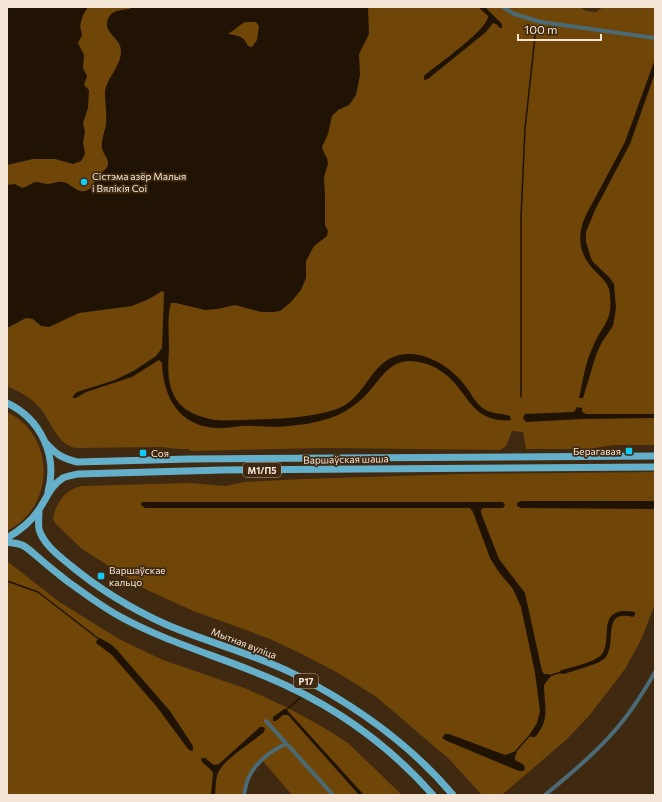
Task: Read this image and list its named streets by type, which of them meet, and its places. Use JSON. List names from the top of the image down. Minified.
{"streets":{"highway":["Варшаўская шаша","М1/П5","Мытная вуліца","Р17"]},"crossings":[["Варшаўская шаша","Мытная вуліца"]],"places":{"other":["Сістэма азёр Малыя і Вялікія Соі"],"transit":["Берагавая","Соя","Варшаўскае кальцо"]},"scale_bar":"100 m"}
